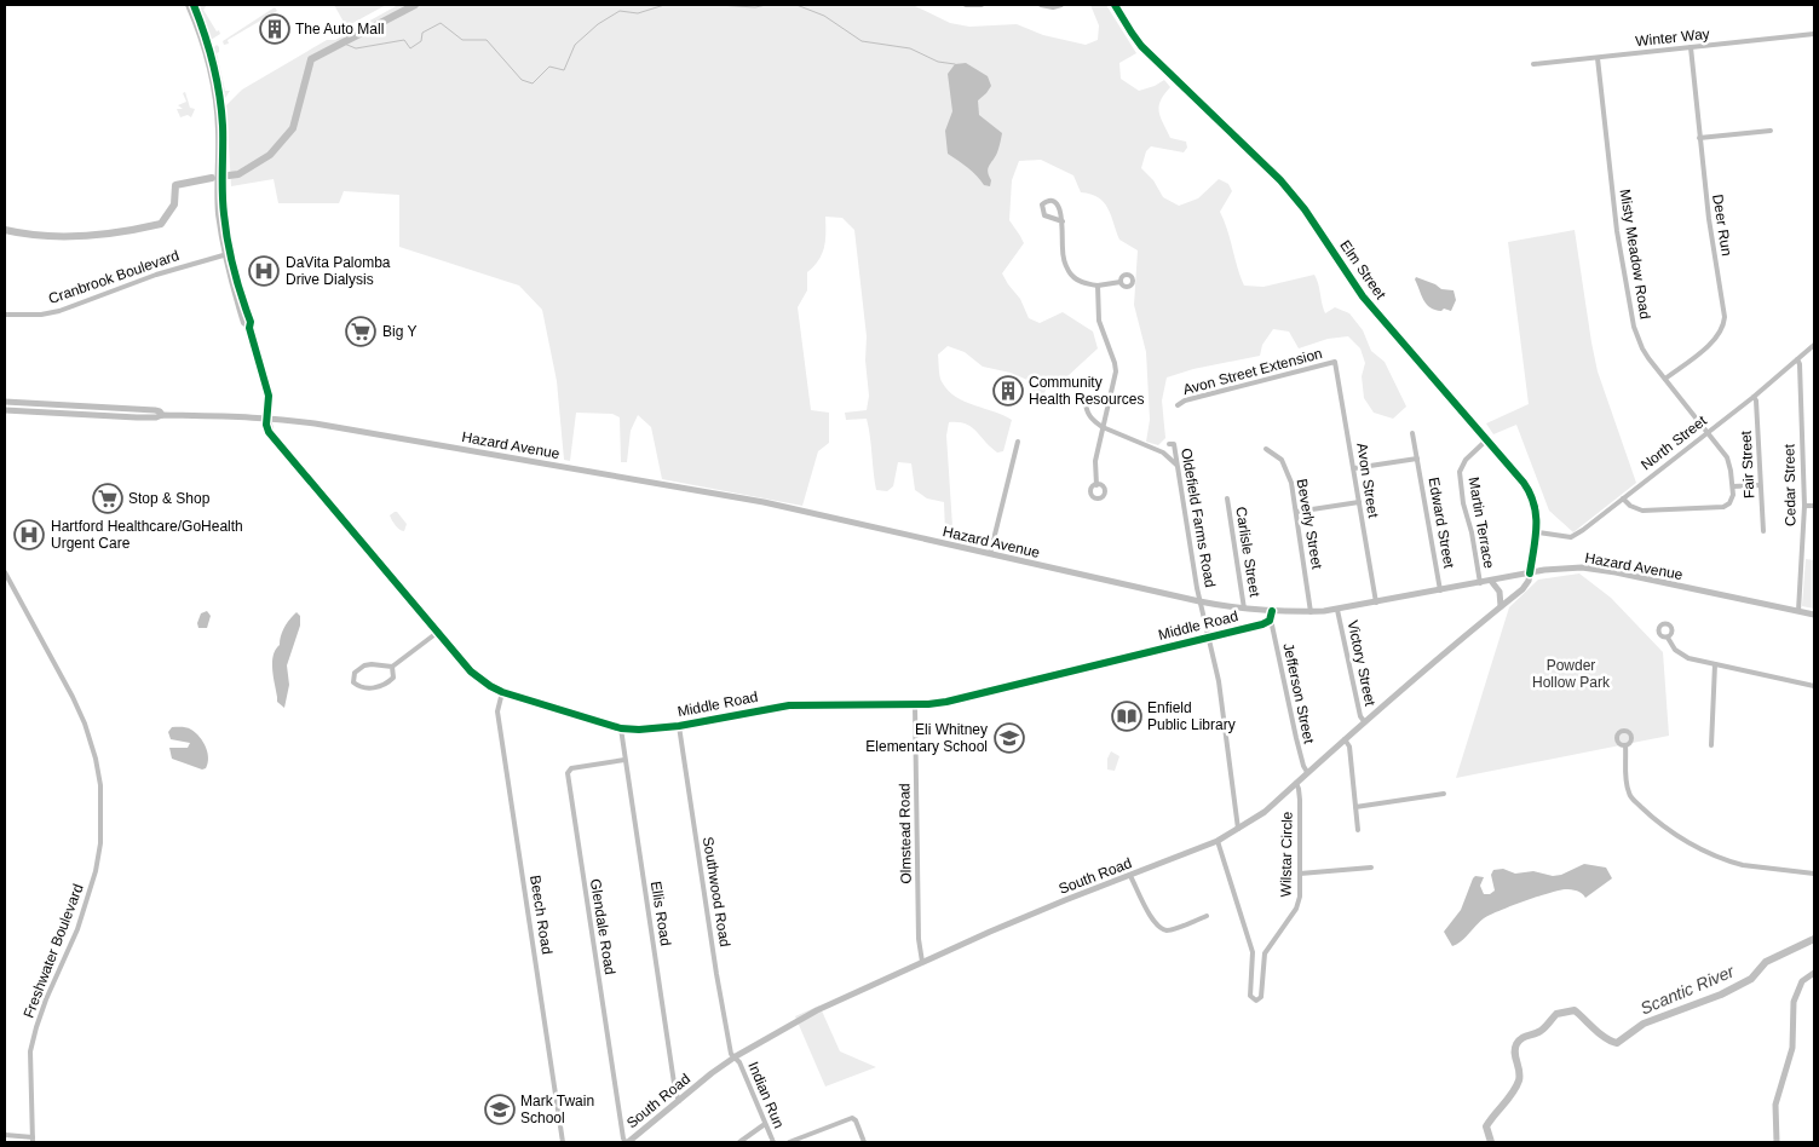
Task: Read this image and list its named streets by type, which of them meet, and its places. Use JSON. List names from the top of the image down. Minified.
{"streets":{"main road":["Hazard Avenue","South Road"],"street":["Winter Way","Deer Run","Misty Meadow Road","Elm Street","Cranbrook Boulevard","Avon Street Extension","North Street","Fair Street","Avon Street","Cedar Street","Oldefield Farms Road","Edward Street","Martin Terrace","Beverly Street","Carlisle Street","Middle Road","Victory Street","Jefferson Street","Olmstead Road","Wilstar Circle","Southwood Road","Ellis Road","Beech Road","Glendale Road","Freshwater Boulevard","Indian Run"]},"crossings":[["Winter Way","Deer Run"],["Winter Way","Misty Meadow Road"],["Deer Run","Misty Meadow Road"],["Misty Meadow Road","North Street"],["Elm Street","North Street"],["Elm Street","Hazard Avenue"],["Elm Street","Martin Terrace"],["Elm Street","South Road"],["Cranbrook Boulevard","Middle Road"],["Avon Street Extension","Avon Street"],["North Street","Fair Street"],["North Street","Cedar Street"],["Hazard Avenue","Avon Street"],["Hazard Avenue","Cedar Street"],["Hazard Avenue","Oldefield Farms Road"],["Hazard Avenue","Edward Street"],["Hazard Avenue","Martin Terrace"],["Hazard Avenue","Beverly Street"],["Hazard Avenue","Carlisle Street"],["Hazard Avenue","Middle Road"],["Hazard Avenue","Victory Street"],["Hazard Avenue","South Road"],["Avon Street","Edward Street"],["Oldefield Farms Road","Middle Road"],["Oldefield Farms Road","South Road"],["Middle Road","Jefferson Street"],["Middle Road","Olmstead Road"],["Middle Road","Southwood Road"],["Middle Road","Ellis Road"],["Middle Road","Beech Road"],["Victory Street","South Road"],["Jefferson Street","South Road"],["Olmstead Road","South Road"],["Wilstar Circle","South Road"],["South Road","Southwood Road"],["South Road","Ellis Road"],["South Road","Glendale Road"],["South Road","Indian Run"],["Southwood Road","Indian Run"],["Ellis Road","Glendale Road"]],"water":["Scantic River"],"parks":["Powder Hollow Park"],"places":{"building":["The Auto Mall","Community Health Resources"],"hospital":["DaVita Palomba Drive Dialysis","Hartford Healthcare/GoHealth Urgent Care"],"supermarket":["Big Y","Stop & Shop"],"library":["Enfield Public Library"],"school or university":["Eli Whitney Elementary School","Mark Twain School"]}}
